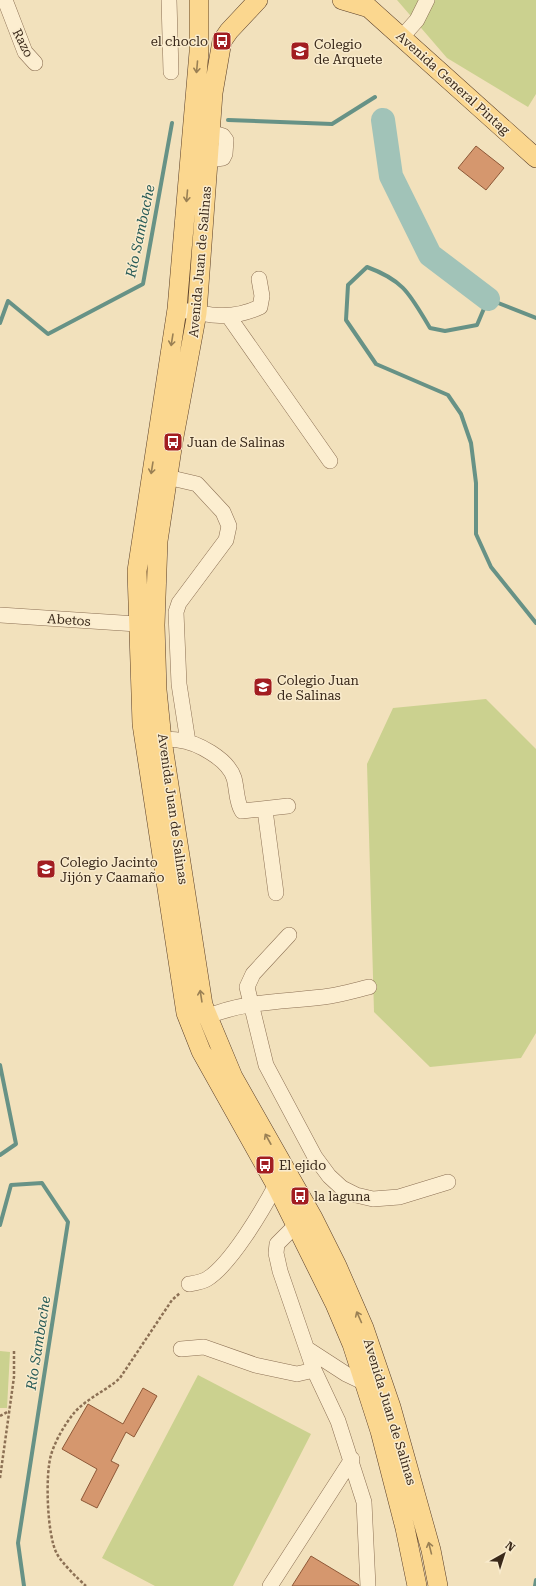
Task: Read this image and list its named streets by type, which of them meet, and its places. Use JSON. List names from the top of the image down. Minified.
{"streets":{"main road":["Avenida General Pintag","Avenida Juan de Salinas"],"street":["Razo","Abetos"]},"crossings":[["Avenida Juan de Salinas","Abetos"]],"water":["Río Sambache"],"places":{"bus stop":["el choclo","Juan de Salinas","El ejido","la laguna"],"school or university":["Colegio de Arquete","Colegio Juan de Salinas","Colegio Jacinto Jijón y Caamaño"]},"north":"top right"}
